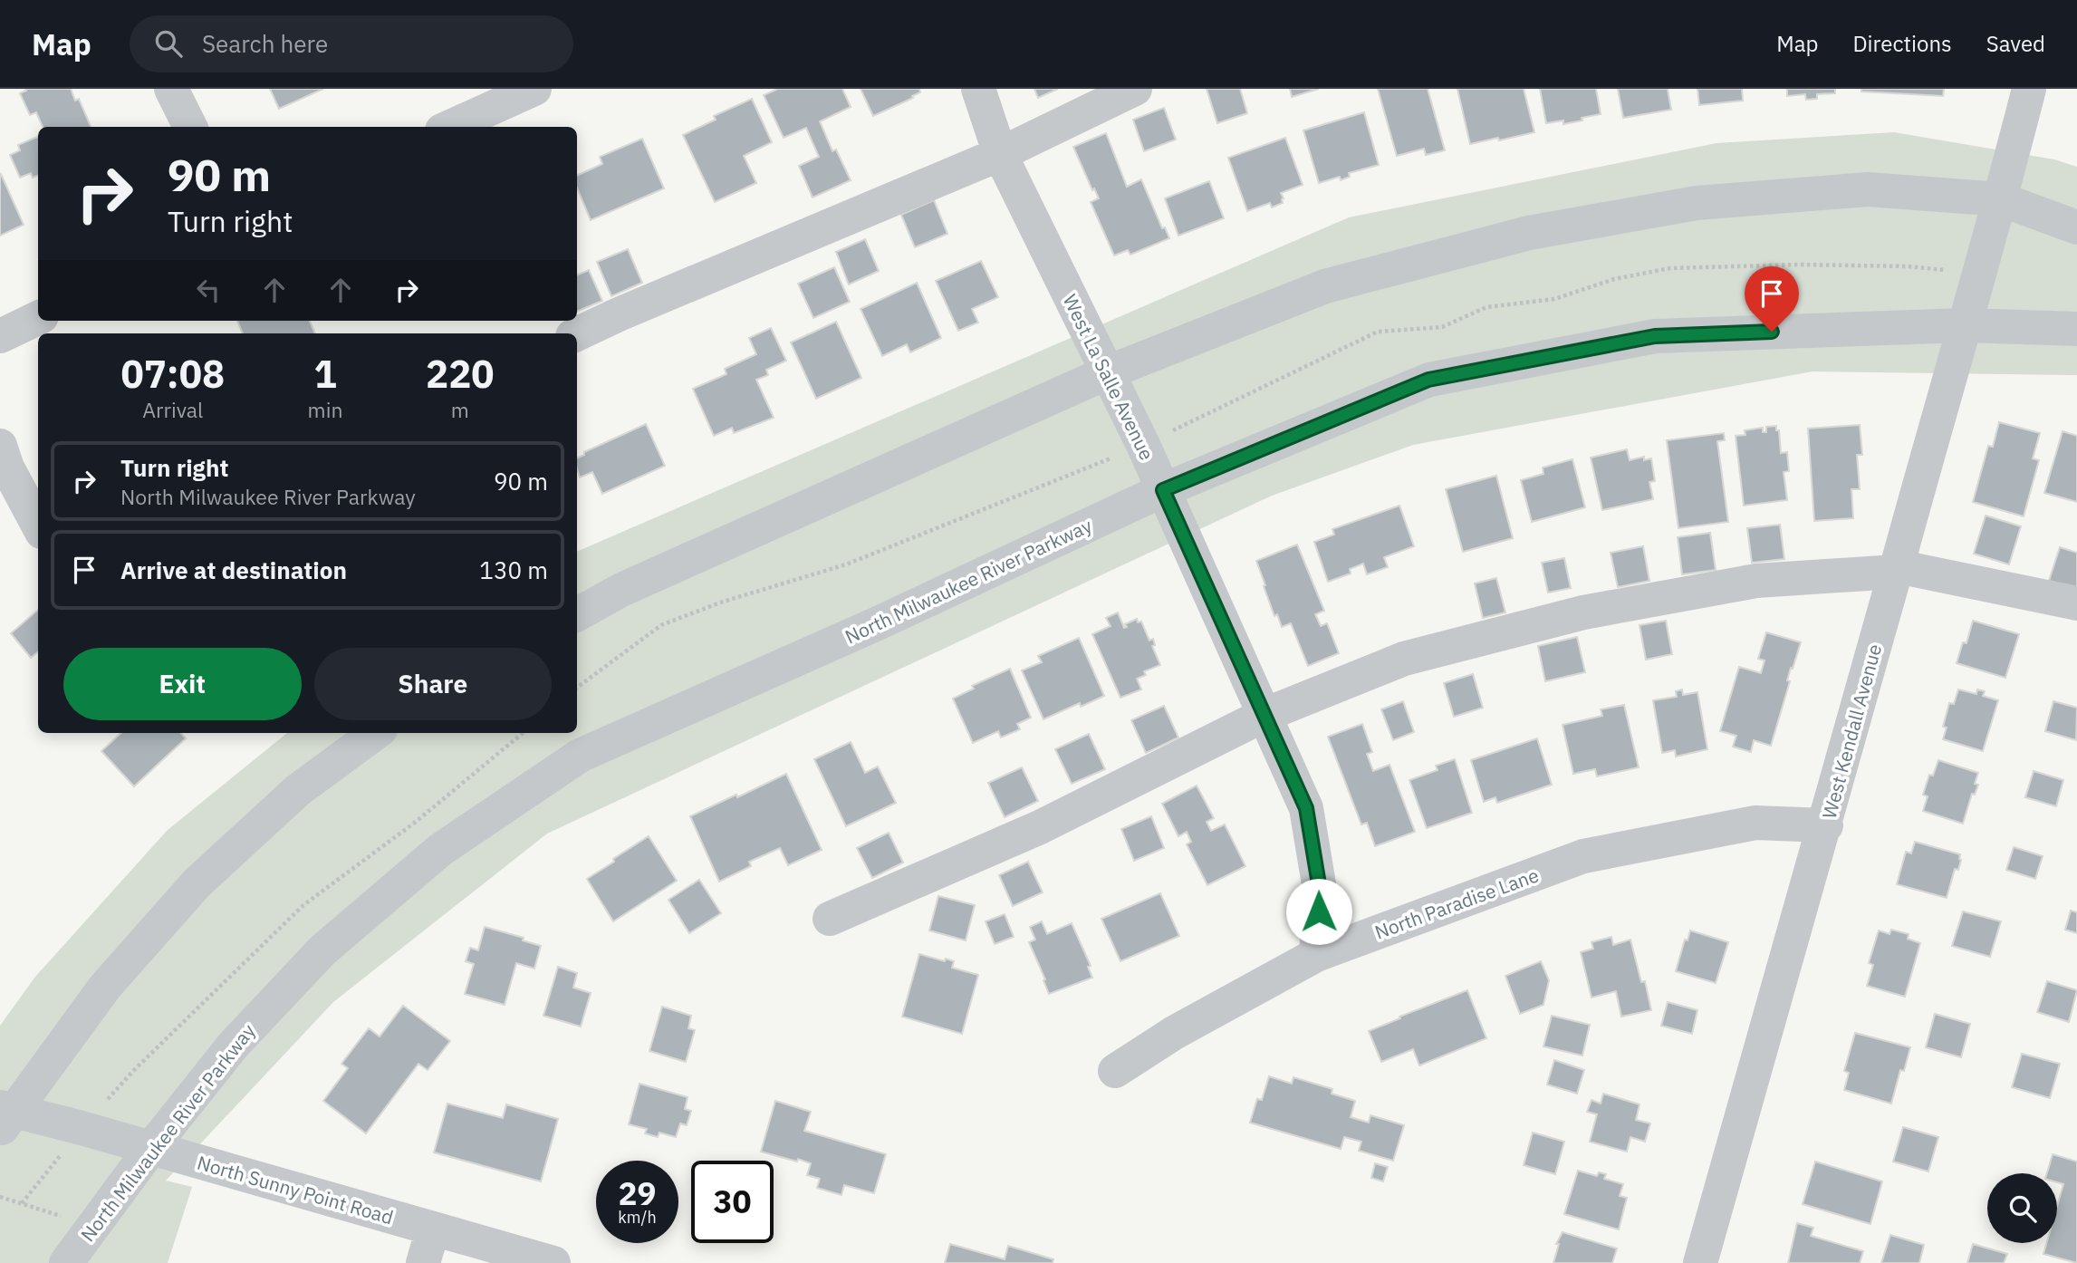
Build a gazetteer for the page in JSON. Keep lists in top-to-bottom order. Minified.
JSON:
{"streets":{"street":["West La Salle Avenue","North Milwaukee River Parkway","West Kendall Avenue","North Paradise Lane","North Sunny Point Road"]},"crossings":[["West La Salle Avenue","North Milwaukee River Parkway"],["West La Salle Avenue","North Paradise Lane"],["North Milwaukee River Parkway","West Kendall Avenue"],["North Milwaukee River Parkway","North Sunny Point Road"],["West Kendall Avenue","North Paradise Lane"]],"page":{"header":"Map","search":"Search here","nav":["Map","Directions","Saved"],"turn":["90 m","Turn right"],"eta":["07:08","Arrival","1","min","220","m"],"list":[{"name":"Turn right","note":"North Milwaukee River Parkway","value":"90 m"},{"name":"Arrive at destination","value":"130 m"}],"buttons":["Exit","Share"],"speed":"29 km/h","limit":"30"}}
